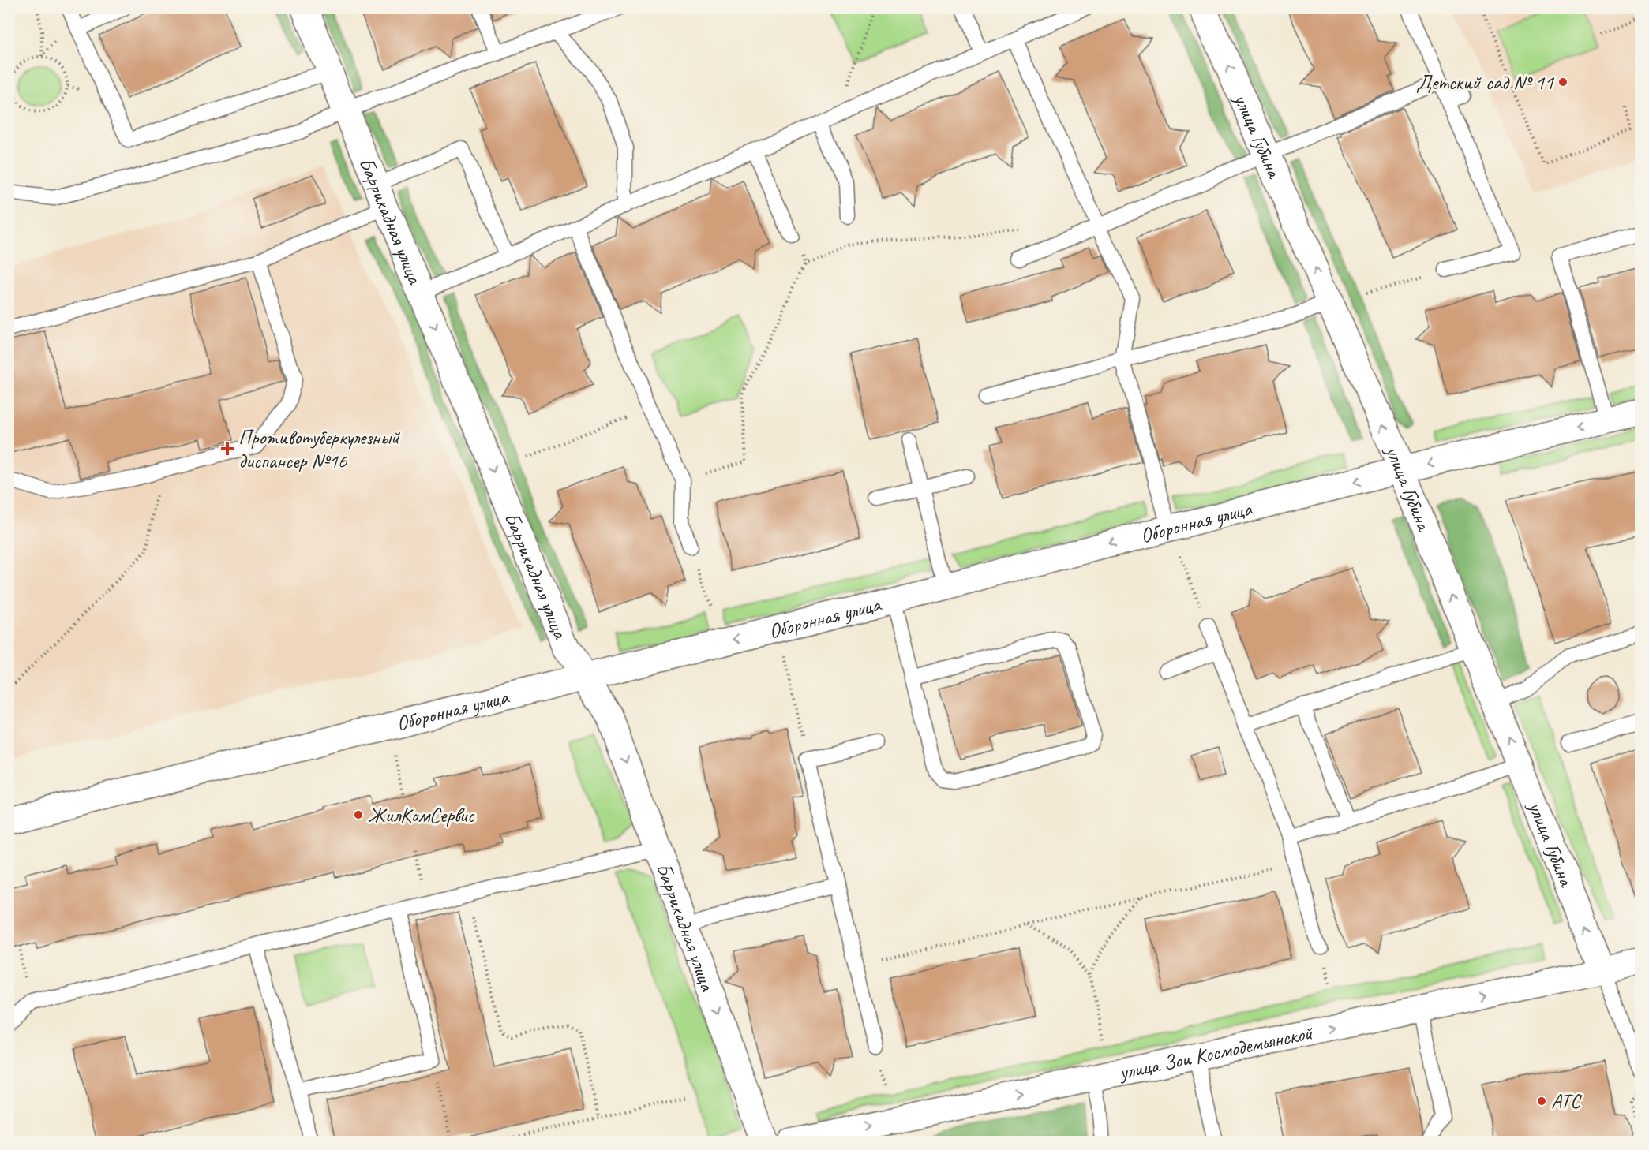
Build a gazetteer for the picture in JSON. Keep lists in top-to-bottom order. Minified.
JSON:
{"streets":{"street":["улица Губина","Баррикадная улица","Оборонная улица","улица Зои Космодемьянской"]},"crossings":[["улица Губина","Оборонная улица"],["улица Губина","улица Зои Космодемьянской"],["Баррикадная улица","Оборонная улица"]],"one_way":["улица Губина","Баррикадная улица","Оборонная улица","улица Зои Космодемьянской"],"places":{"other":["Детский сад № 11","ЖилКомСервис","АТС"],"health":["Противотуберкулезный диспансер №16"]}}
